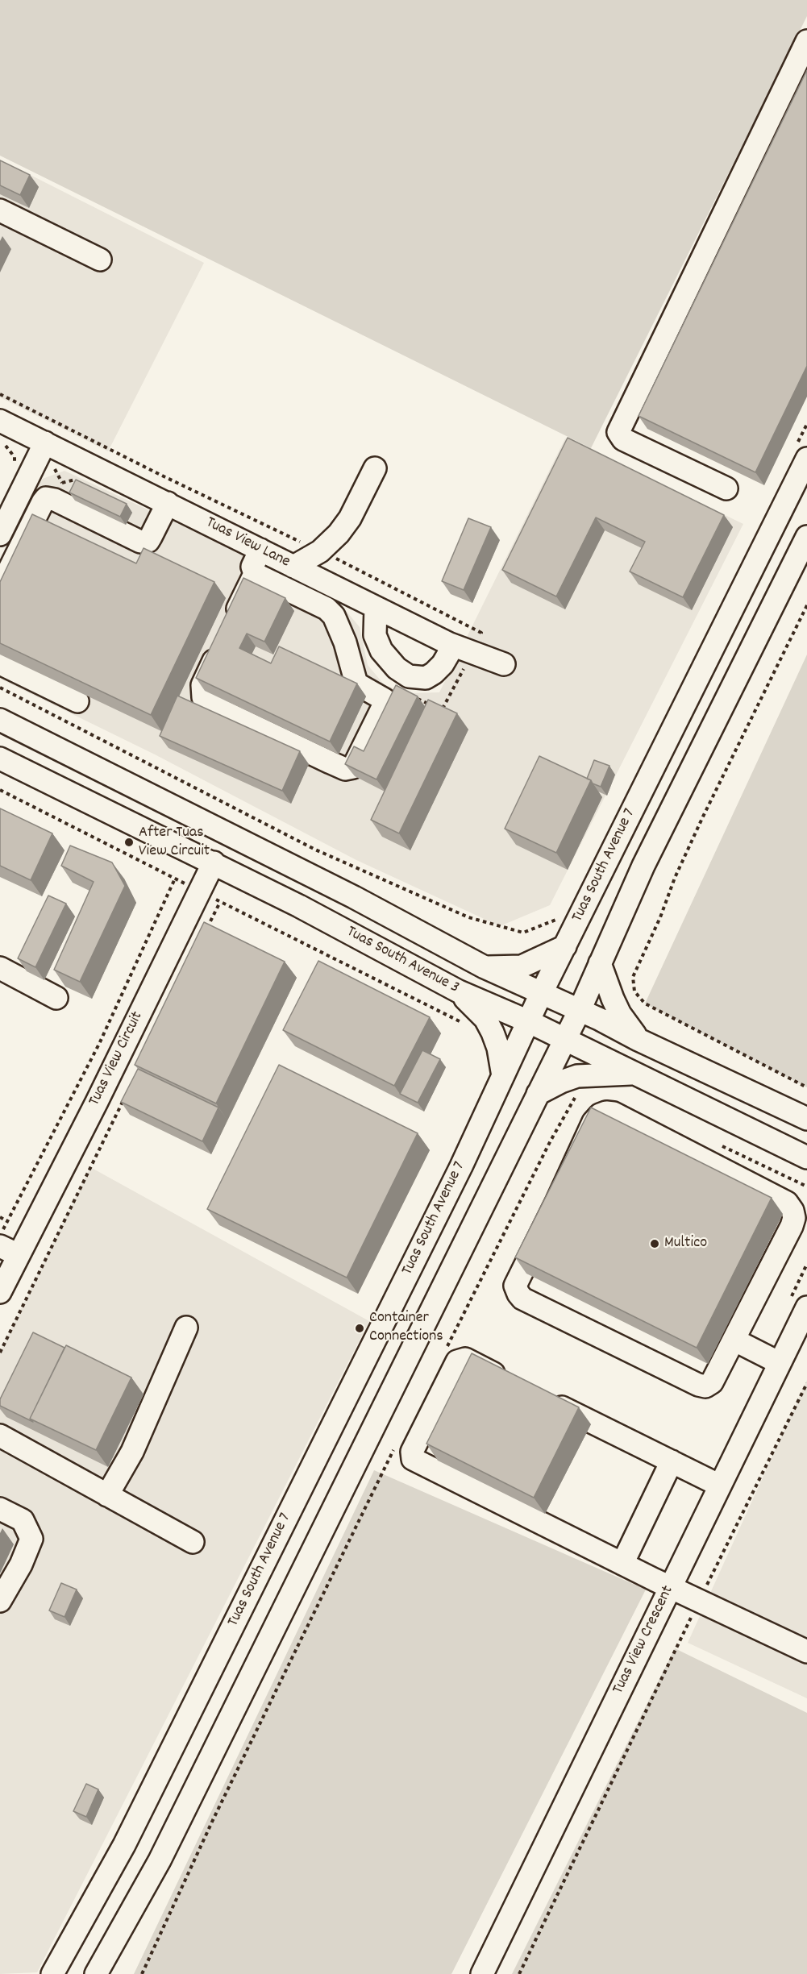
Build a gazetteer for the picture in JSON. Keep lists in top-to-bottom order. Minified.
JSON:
{"streets":{"street":["Tuas View Lane","Tuas South Avenue 7","Tuas South Avenue 3","Tuas View Circuit","Tuas View Crescent"]},"crossings":[["Tuas South Avenue 7","Tuas South Avenue 3"],["Tuas South Avenue 3","Tuas View Circuit"]],"places":["After Tuas View Circuit","Multico","Container Connections"]}
